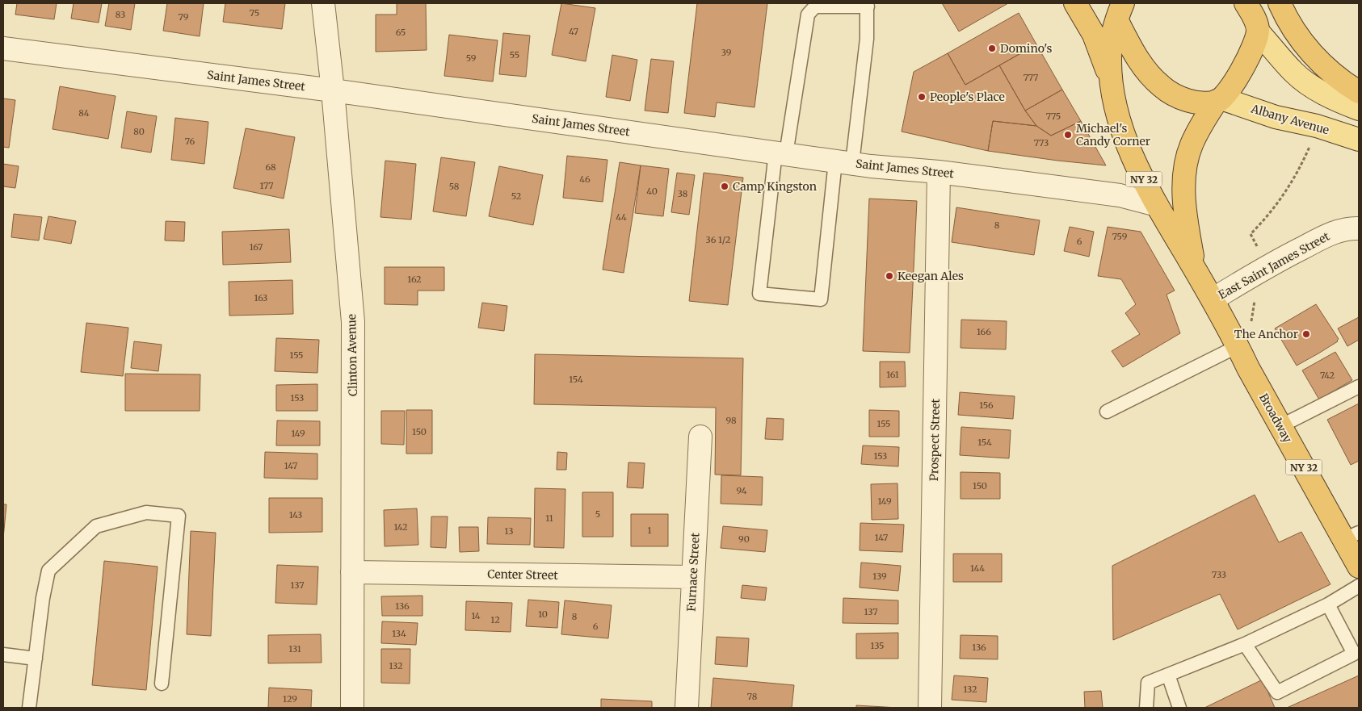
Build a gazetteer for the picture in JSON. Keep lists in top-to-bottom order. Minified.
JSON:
{"streets":{"highway":["NY 32","Broadway"],"main road":["Albany Avenue"],"street":["Saint James Street","East Saint James Street","Clinton Avenue","Prospect Street","Furnace Street","Center Street"]},"crossings":[["Saint James Street","Clinton Avenue"],["Saint James Street","Broadway"],["Saint James Street","Prospect Street"],["Albany Avenue","Broadway"],["East Saint James Street","Broadway"],["Clinton Avenue","Center Street"],["Furnace Street","Center Street"]],"places":["Domino's","People's Place","Michael's Candy Corner","Camp Kingston","Keegan Ales","The Anchor"],"house_numbers":["75","83","79","47","65","39","55","59","777","84","775","80","76","773","68","46","177","58","40","38","52","44","8","759","36 1/2","6","167","162","163","166","155","161","742","154","153","156","98","155","150","149","154","153","147","150","94","149","5","143","11","142","1","13","147","90","144","733","139","137","136","137","10","14","8","12","6","134","135","136","131","132","132","78","129"]}
